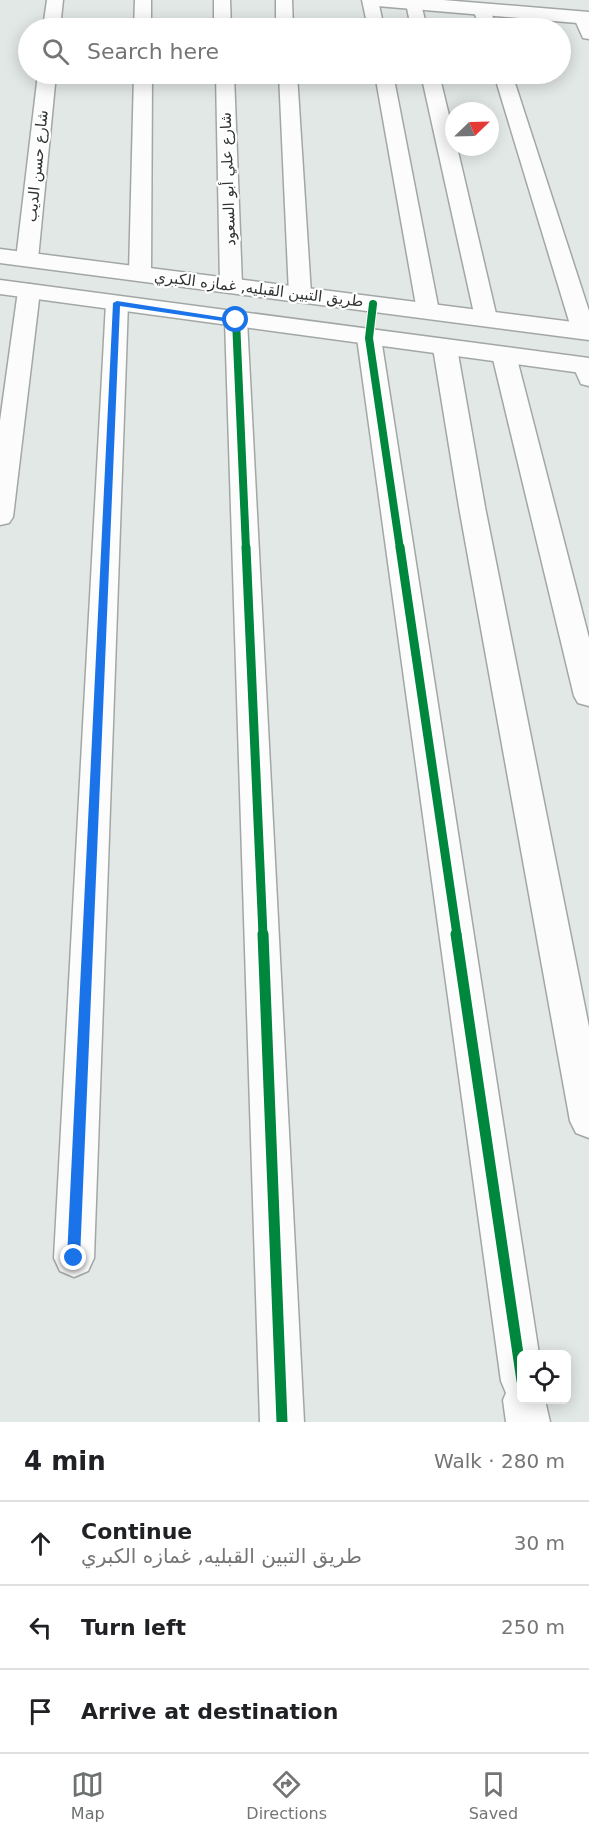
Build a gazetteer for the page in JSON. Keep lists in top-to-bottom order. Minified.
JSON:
{"streets":{"street":["شارع حسن الديب","شارع علي أبو السعود","طريق التبين القبليه, غمازه الكبري"]},"crossings":[["شارع حسن الديب","طريق التبين القبليه, غمازه الكبري"],["شارع علي أبو السعود","طريق التبين القبليه, غمازه الكبري"]],"north":"top right","page":{"search":"Search here","heading":["4 min","Walk · 280 m"],"list":[["Continue","طريق التبين القبليه, غمازه الكبري","30 m"],["Turn left","250 m"],"Arrive at destination"],"nav":["Map","Directions","Saved"]}}
